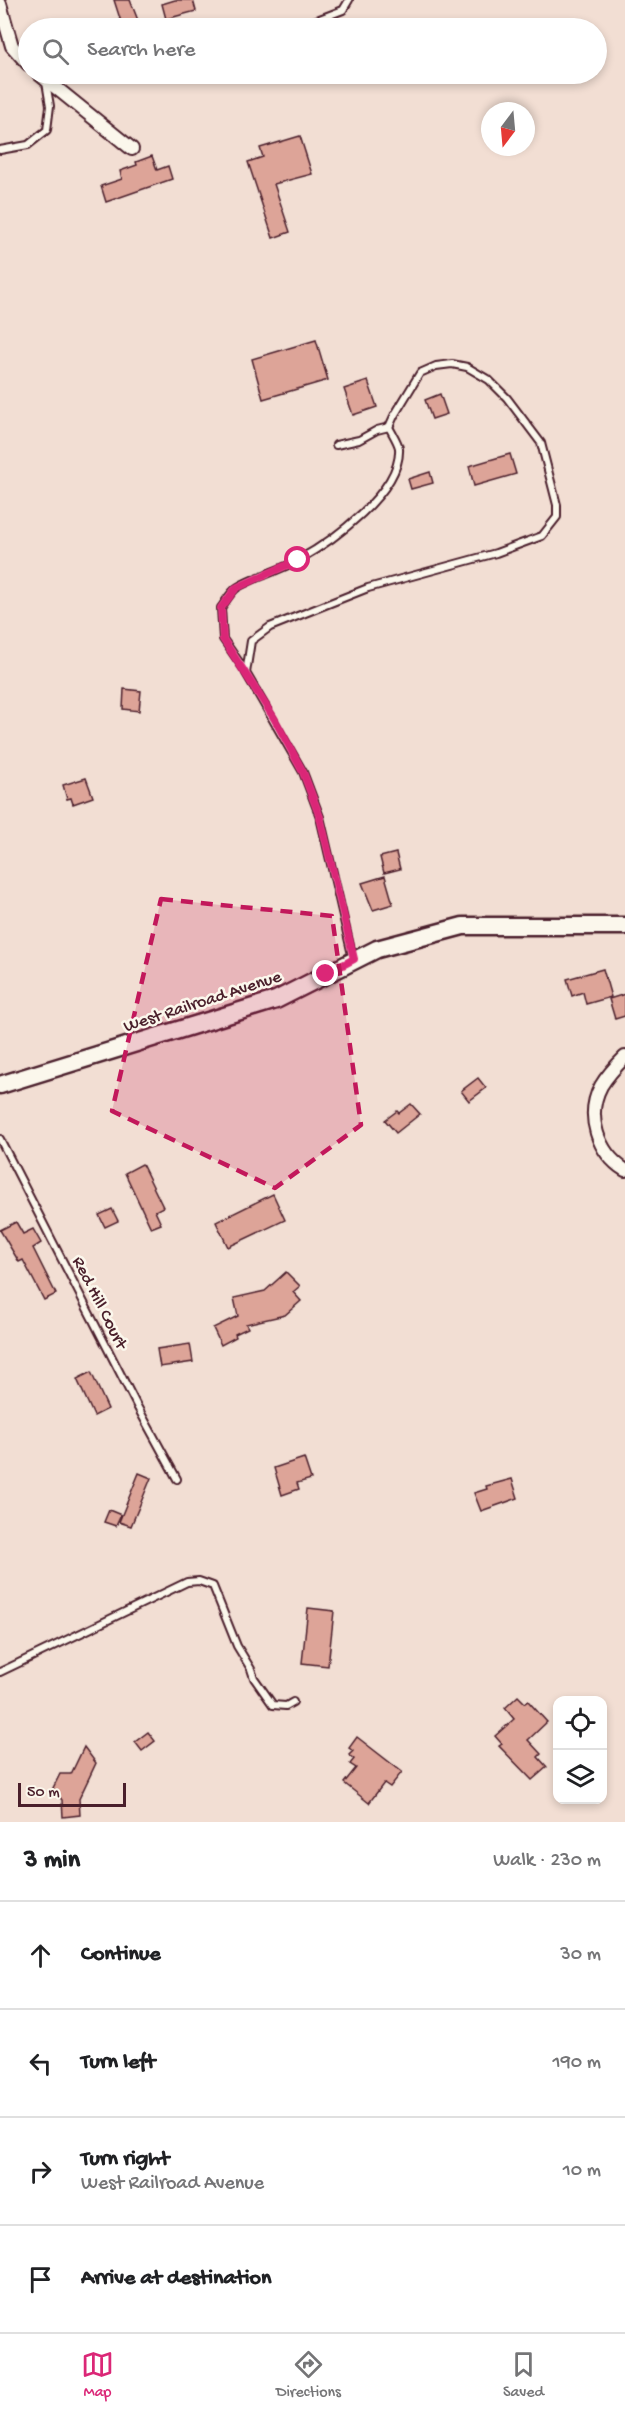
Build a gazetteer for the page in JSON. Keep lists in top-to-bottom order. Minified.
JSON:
{"streets":{"main road":["West Railroad Avenue"],"lane":["Red Hill Court"]},"scale_bar":"50 m","north":"bottom","page":{"search":"Search here","scale":"50 m","heading":["3 min","Walk · 230 m"],"list":[["Continue","30 m"],["Turn left","190 m"],["Turn right","West Railroad Avenue","10 m"],"Arrive at destination"],"nav":["Map","Directions","Saved"]}}
